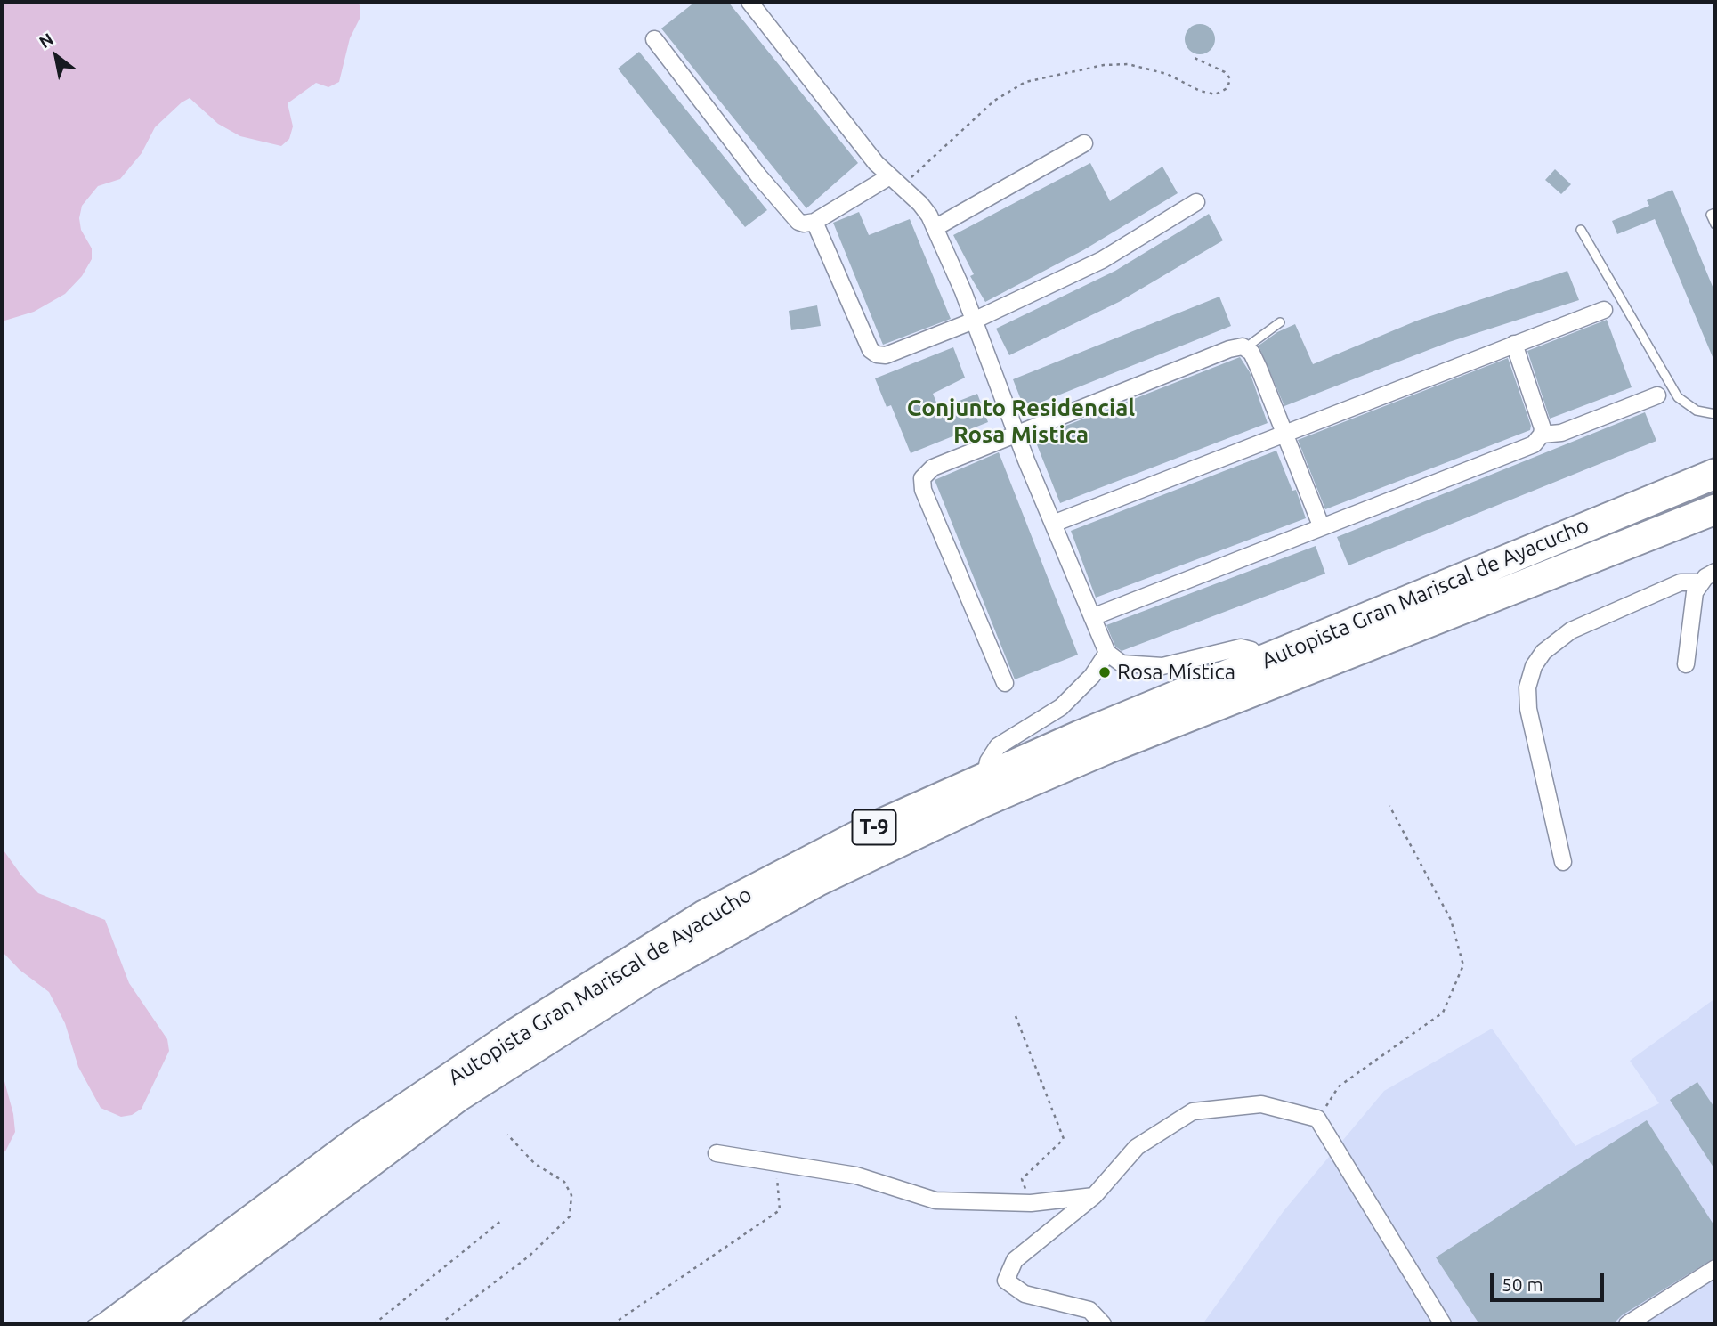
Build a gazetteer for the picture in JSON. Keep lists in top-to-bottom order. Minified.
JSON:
{"streets":{"highway":["Autopista Gran Mariscal de Ayacucho","T-9"]},"districts":["Conjunto Residencial Rosa Mistica"],"places":["Rosa Mística"],"scale_bar":"50 m","north":"top left"}
